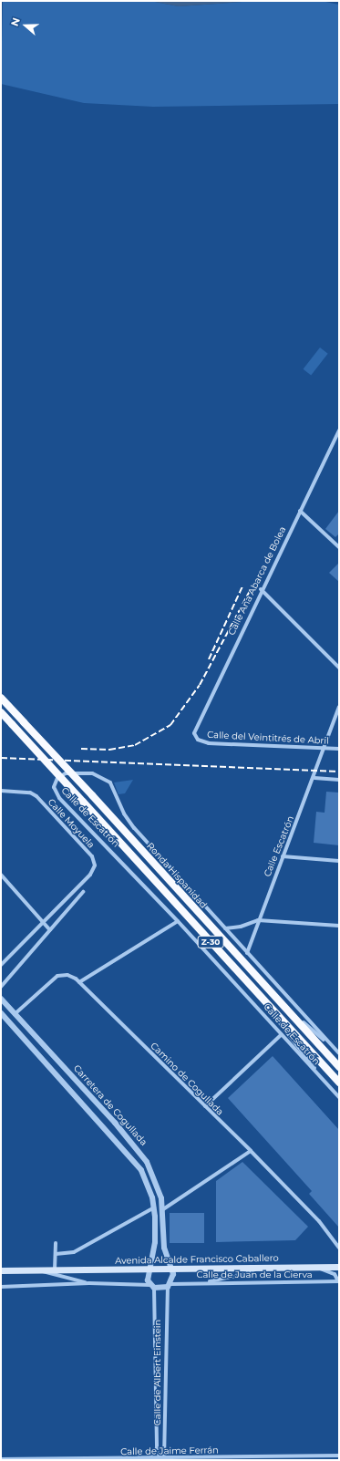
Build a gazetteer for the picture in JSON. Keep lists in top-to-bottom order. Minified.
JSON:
{"streets":{"highway":["Ronda Hispanidad","Z-30"],"main road":["Avenida Alcalde Francisco Caballero"],"street":["Calle Ana Abarca de Bolea","Calle del Veintitrés de Abril","Calle de Escatrón","Calle Moyuela","Calle Escatrón","Camino de Cogullada","Carretera de Cogullada","Calle de Juan de la Cierva","Calle de Albert Einstein","Calle de Jaime Ferrán"]},"crossings":[["Calle Ana Abarca de Bolea","Calle del Veintitrés de Abril"],["Calle del Veintitrés de Abril","Calle Escatrón"],["Calle de Escatrón","Calle Escatrón"],["Calle de Escatrón","Ronda Hispanidad"],["Camino de Cogullada","Carretera de Cogullada"],["Carretera de Cogullada","Avenida Alcalde Francisco Caballero"],["Carretera de Cogullada","Calle de Juan de la Cierva"],["Carretera de Cogullada","Calle de Albert Einstein"],["Calle de Juan de la Cierva","Calle de Albert Einstein"],["Calle de Albert Einstein","Calle de Jaime Ferrán"]],"north":"left"}
